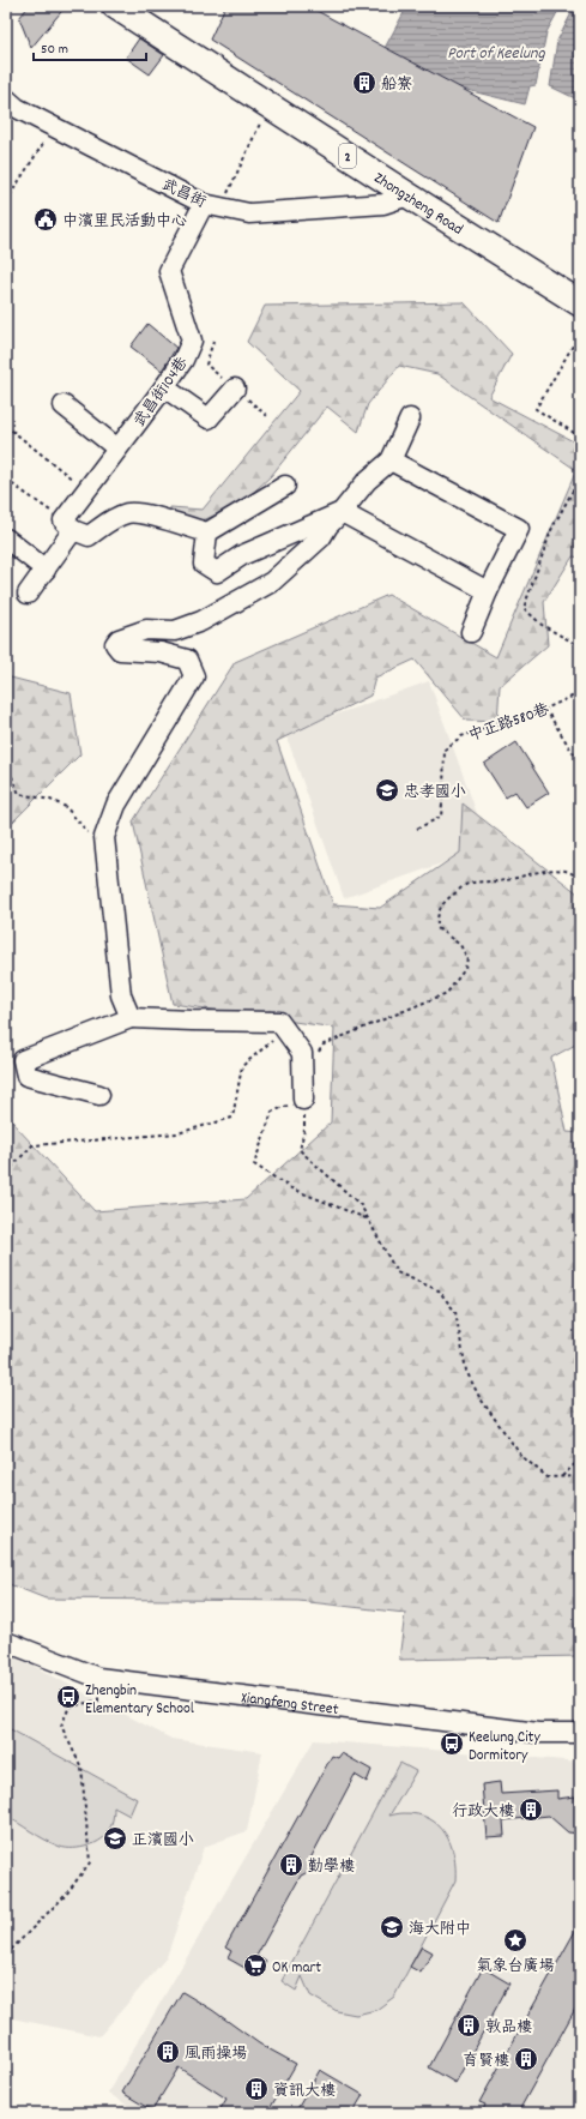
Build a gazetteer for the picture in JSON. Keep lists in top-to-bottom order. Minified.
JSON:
{"streets":{"main road":["2","Zhongzheng Road"],"street":["武昌街","武昌街104巷","Xiangfeng Street"],"path":["中正路580巷"]},"crossings":[["武昌街","Zhongzheng Road"],["武昌街","武昌街104巷"]],"water":["Port of Keelung"],"places":{"building":["船寮","行政大樓","勤學樓","敦品樓","風雨操場","育賢樓","資訊大樓"],"public building":["中濱里民活動中心"],"school or university":["忠孝國小","正濱國小","海大附中"],"bus stop":["Zhengbin Elementary School","Keelung City Dormitory"],"place":["氣象台廣場"],"supermarket":["OK mart"]},"scale_bar":"50 m"}
